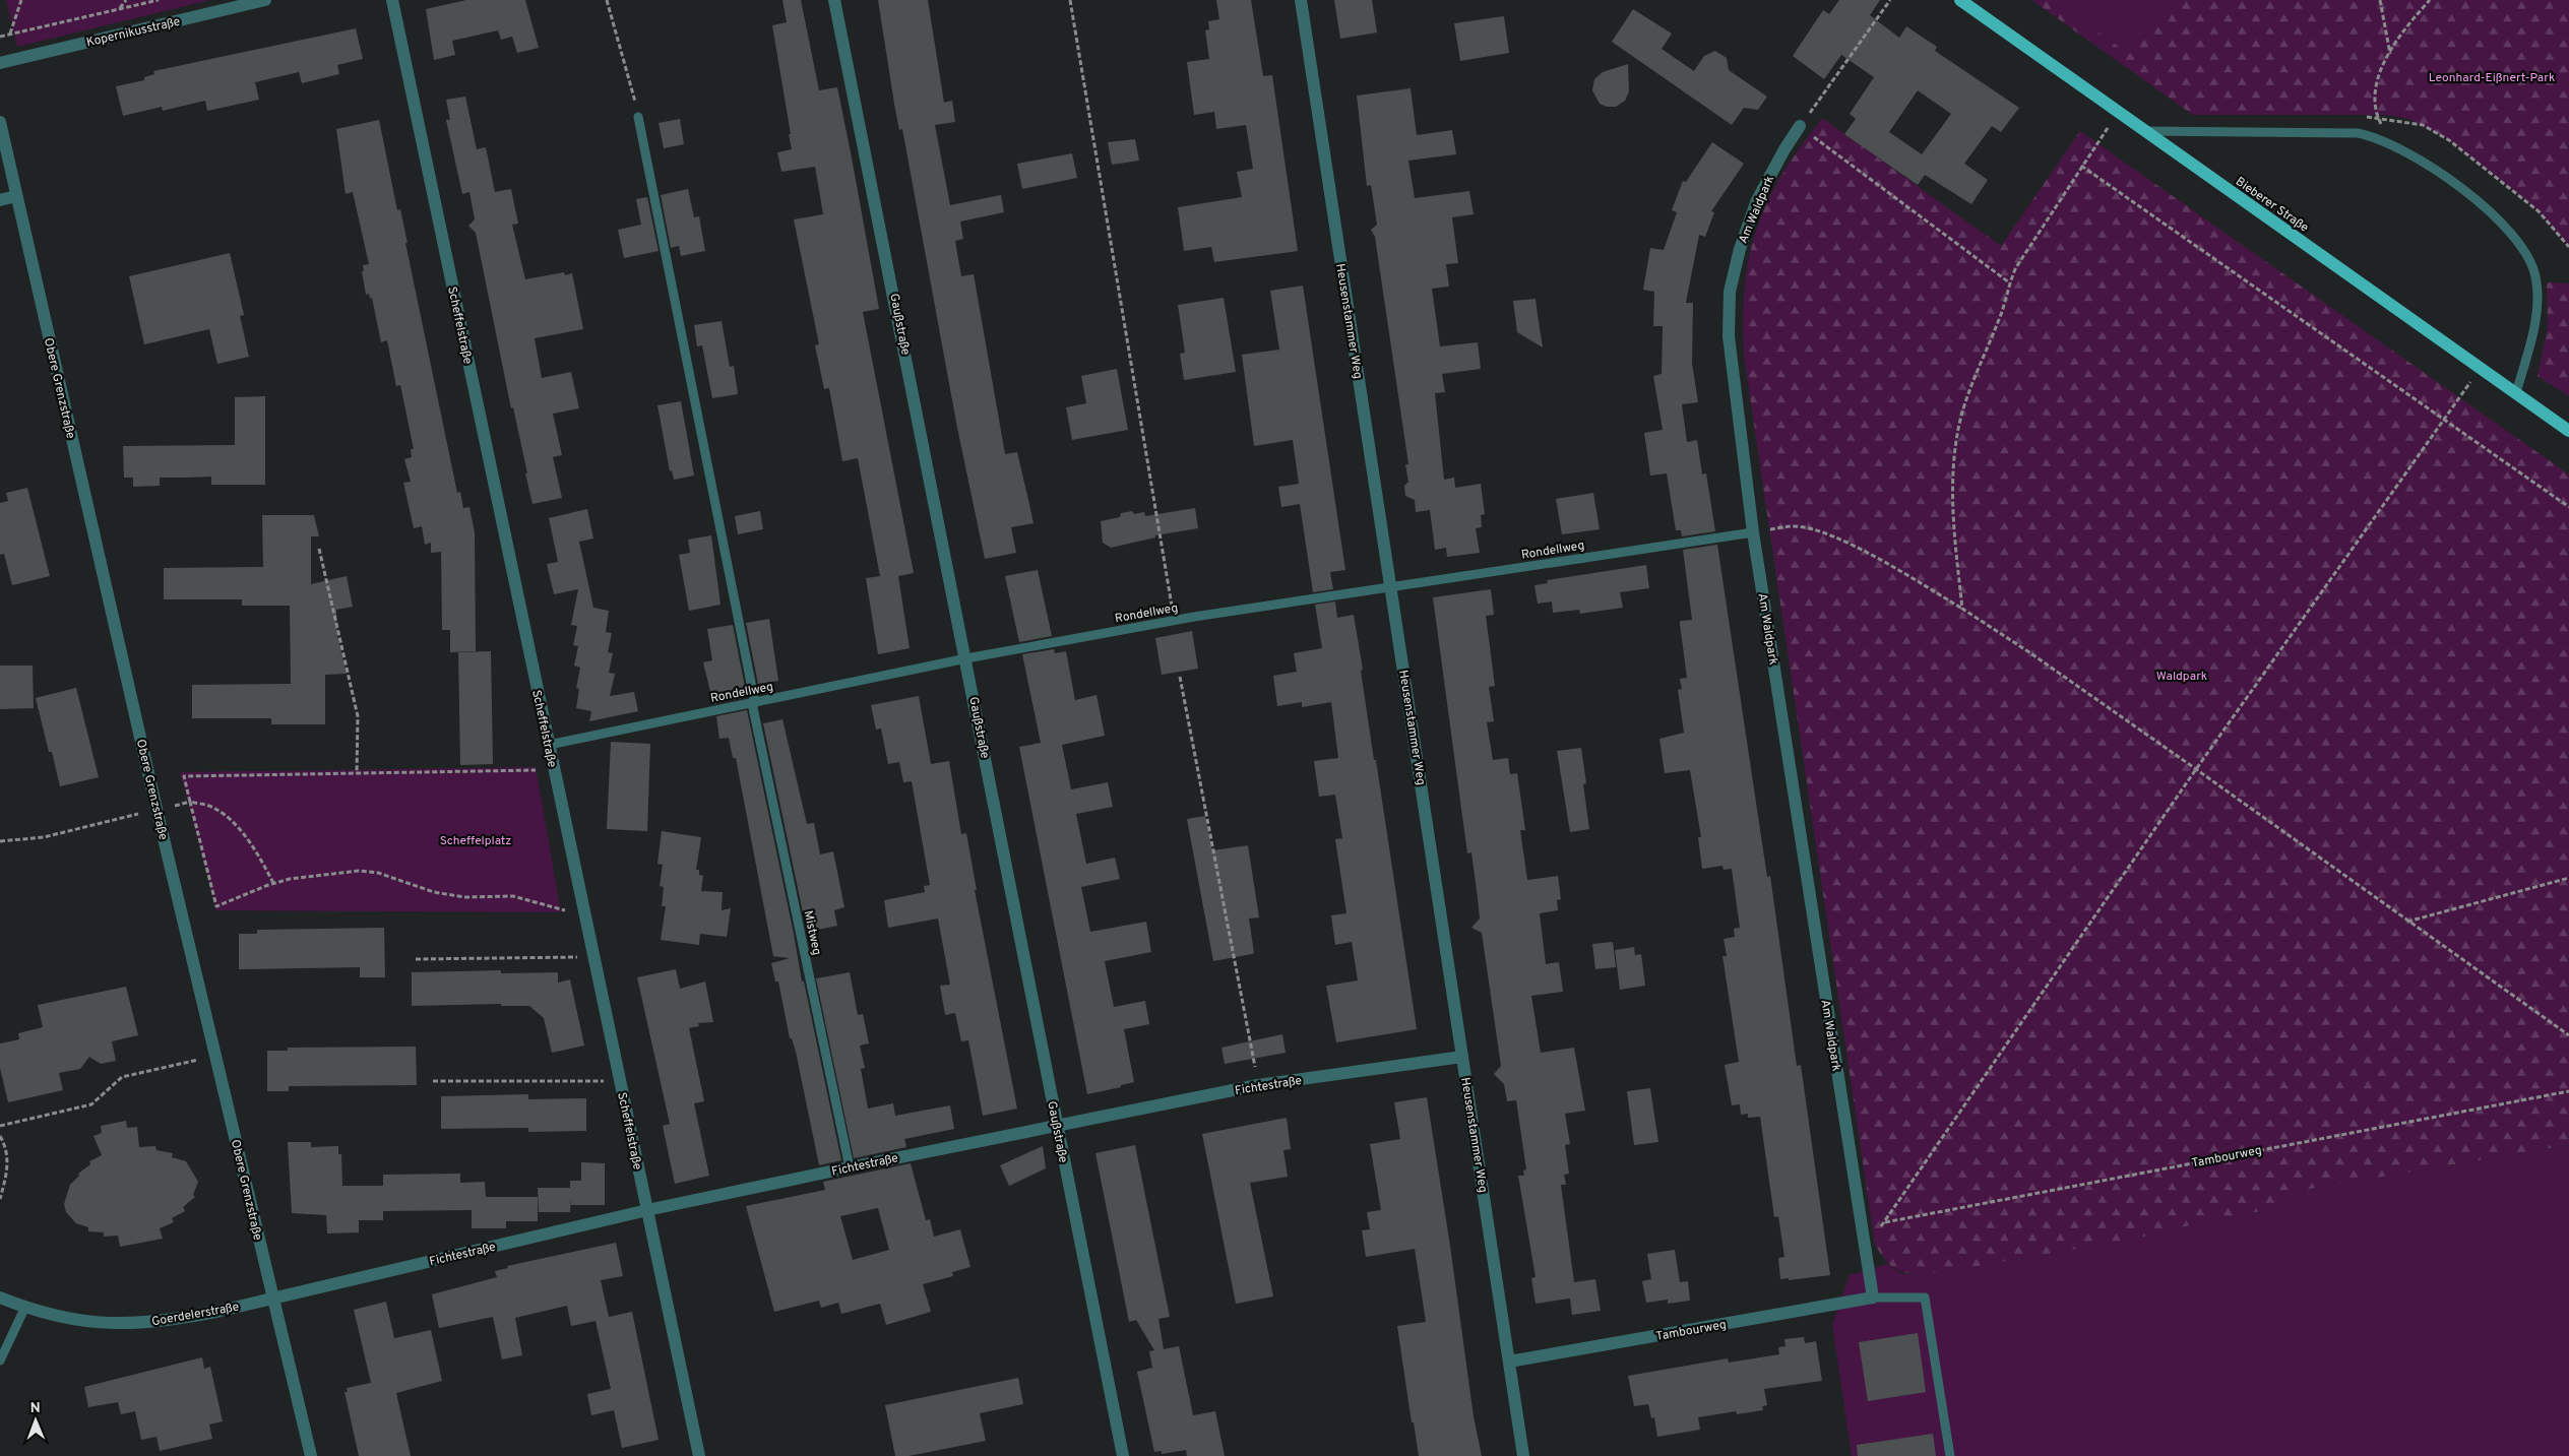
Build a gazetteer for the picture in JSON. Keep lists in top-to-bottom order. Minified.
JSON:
{"streets":{"main road":["Bieberer Straße"],"street":["Kopernikusstraße","Am Waldpark","Heusenstammer Weg","Gaußstraße","Scheffelstraße","Obere Grenzstraße","Fichtestraße","Tambourweg","Goerdelerstraße"],"lane":["Rondellweg","Mistweg"]},"crossings":[["Am Waldpark","Rondellweg"],["Am Waldpark","Tambourweg"],["Heusenstammer Weg","Rondellweg"],["Heusenstammer Weg","Fichtestraße"],["Heusenstammer Weg","Tambourweg"],["Gaußstraße","Rondellweg"],["Gaußstraße","Fichtestraße"],["Scheffelstraße","Rondellweg"],["Scheffelstraße","Fichtestraße"],["Obere Grenzstraße","Fichtestraße"],["Obere Grenzstraße","Goerdelerstraße"],["Rondellweg","Mistweg"],["Mistweg","Fichtestraße"],["Fichtestraße","Goerdelerstraße"]],"parks":["Leonhard-Eißnert-Park","Waldpark","Scheffelplatz"],"north":"top"}
